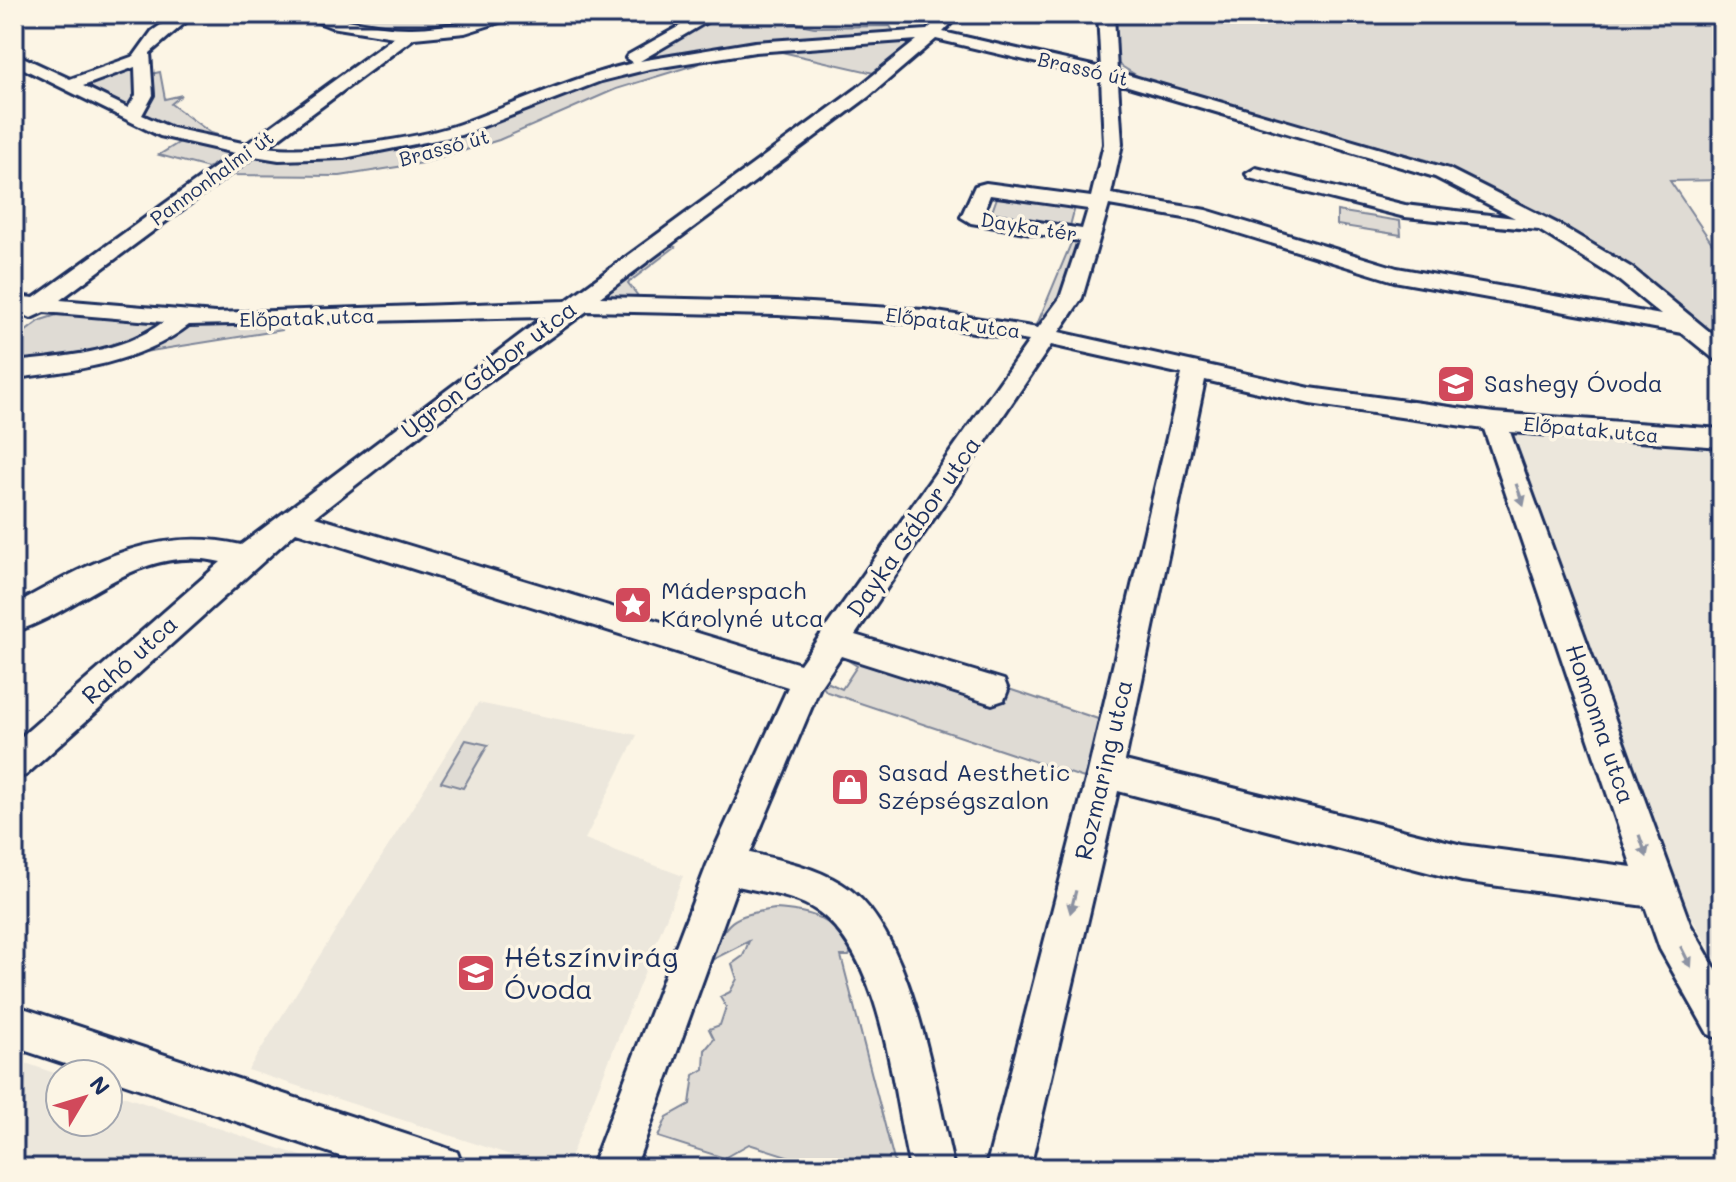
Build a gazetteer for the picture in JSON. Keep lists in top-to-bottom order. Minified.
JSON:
{"streets":{"street":["Brassó út","Pannonhalmi út","Dayka tér","Előpatak utca","Ugron Gábor utca","Dayka Gábor utca","Rahó utca","Homonna utca","Rozmaring utca"]},"crossings":[["Brassó út","Pannonhalmi út"],["Brassó út","Ugron Gábor utca"],["Brassó út","Dayka Gábor utca"],["Pannonhalmi út","Előpatak utca"],["Dayka tér","Dayka Gábor utca"],["Előpatak utca","Ugron Gábor utca"],["Előpatak utca","Dayka Gábor utca"],["Előpatak utca","Homonna utca"],["Előpatak utca","Rozmaring utca"],["Ugron Gábor utca","Rahó utca"]],"one_way":["Homonna utca","Rozmaring utca"],"places":{"school or university":["Sashegy Óvoda","Hétszínvirág Óvoda"],"place":["Máderspach Károlyné utca"],"shop":["Sasad Aesthetic Szépségszalon"]},"north":"top right"}
